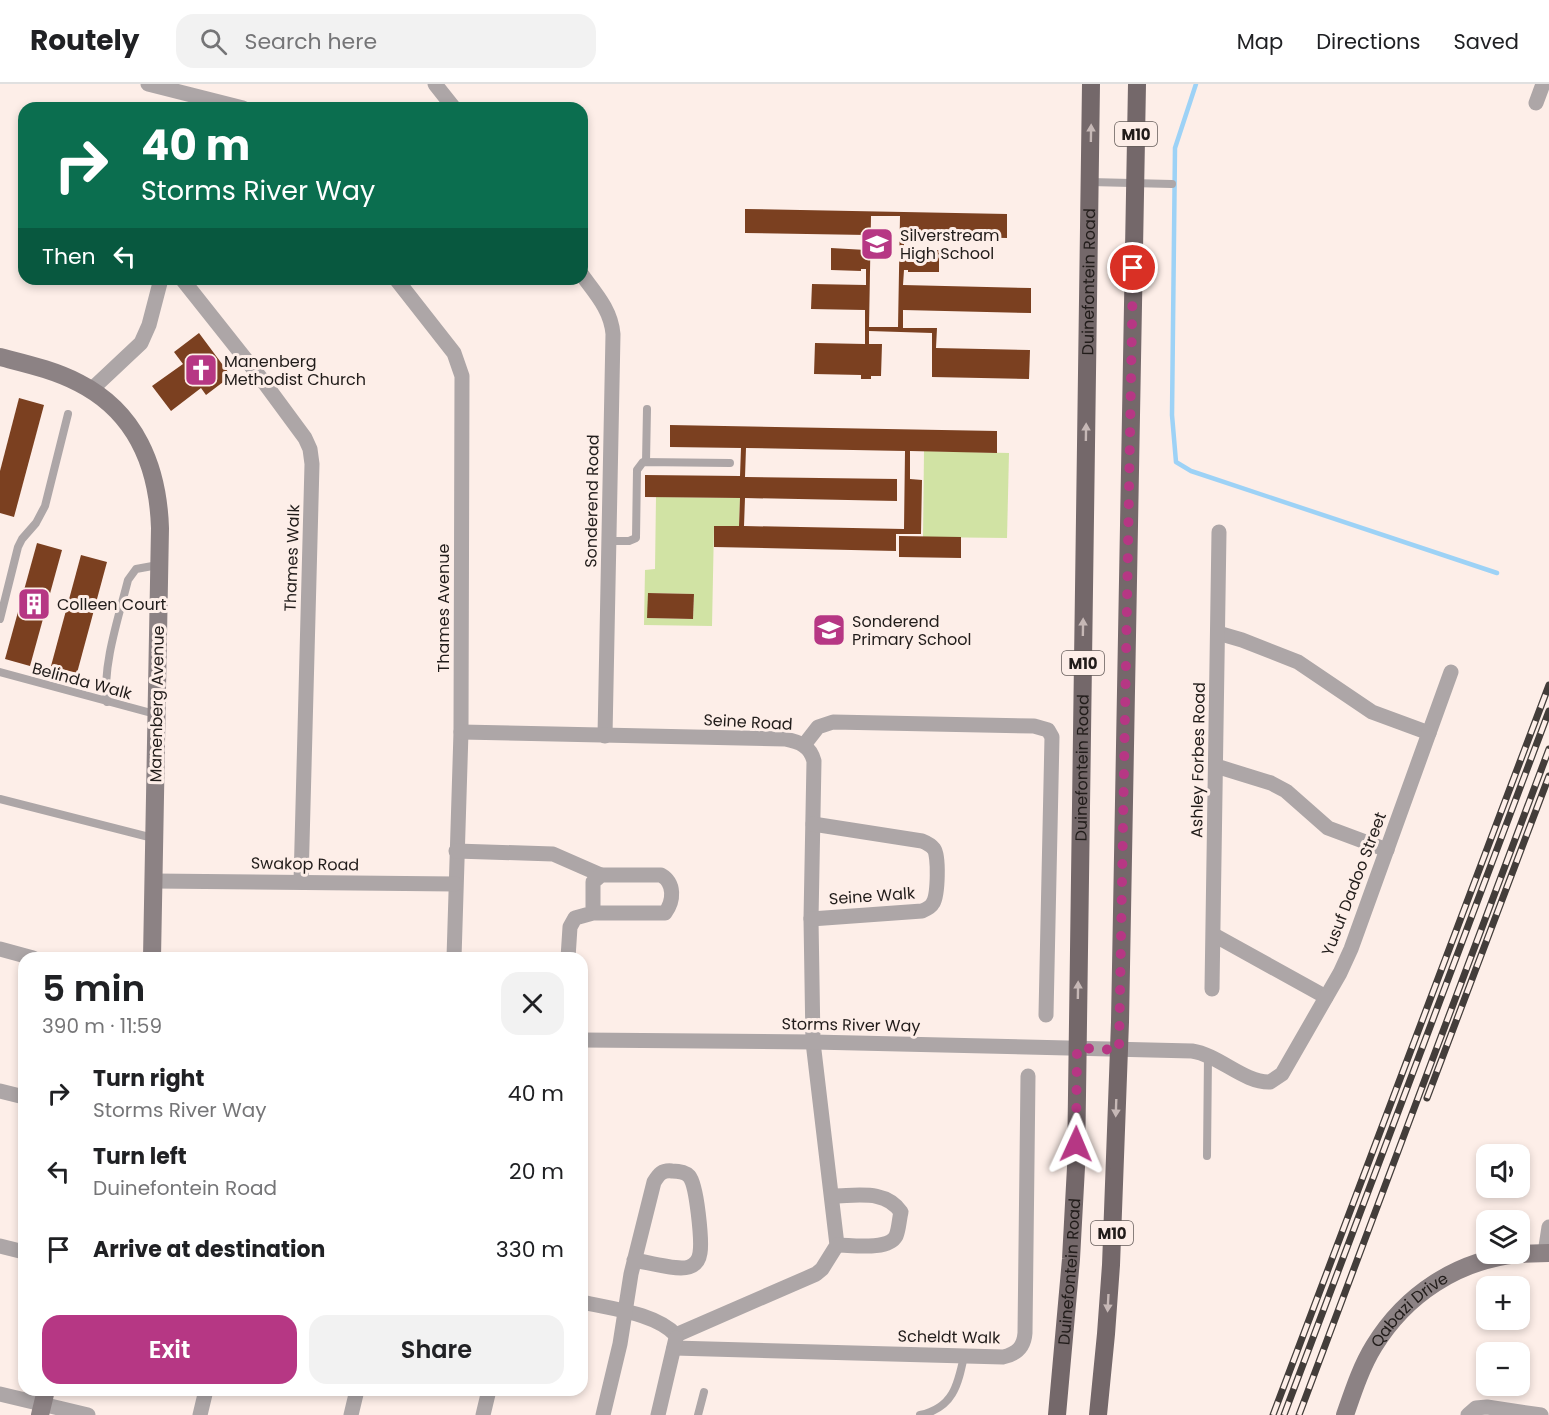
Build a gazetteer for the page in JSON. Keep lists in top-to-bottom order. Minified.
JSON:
{"streets":{"main road":["M10","Duinefontein Road"],"street":["Sonderend Road","Thames Walk","Thames Avenue","Manenberg Avenue","Seine Road","Ashley Forbes Road","Swakop Road","Yusuf Dadoo Street","Seine Walk","Storms River Way","Qabazi Drive","Scheldt Walk"],"lane":["Belinda Walk"]},"crossings":[["M10","Yusuf Dadoo Street"],["M10","Storms River Way"],["Duinefontein Road","Storms River Way"],["Sonderend Road","Seine Road"],["Thames Walk","Swakop Road"],["Thames Avenue","Seine Road"],["Thames Avenue","Swakop Road"],["Belinda Walk","Manenberg Avenue"],["Manenberg Avenue","Swakop Road"],["Seine Road","Seine Walk"],["Seine Road","Storms River Way"],["Yusuf Dadoo Street","Storms River Way"]],"places":{"school or university":["Silverstream High School","Sonderend Primary School"],"church":["Manenberg Methodist Church"],"building":["Colleen Court"]},"page":{"header":"Routely","search":"Search here","nav":["Map","Directions","Saved"],"turn":["40 m","Storms River Way"],"then":"Then","heading":["5 min","390 m · 11:59"],"list":[{"name":"Turn right","note":"Storms River Way","value":"40 m"},{"name":"Turn left","note":"Duinefontein Road","value":"20 m"},{"name":"Arrive at destination","value":"330 m"}],"map_buttons":["+","−"],"buttons":["Exit","Share"]}}
